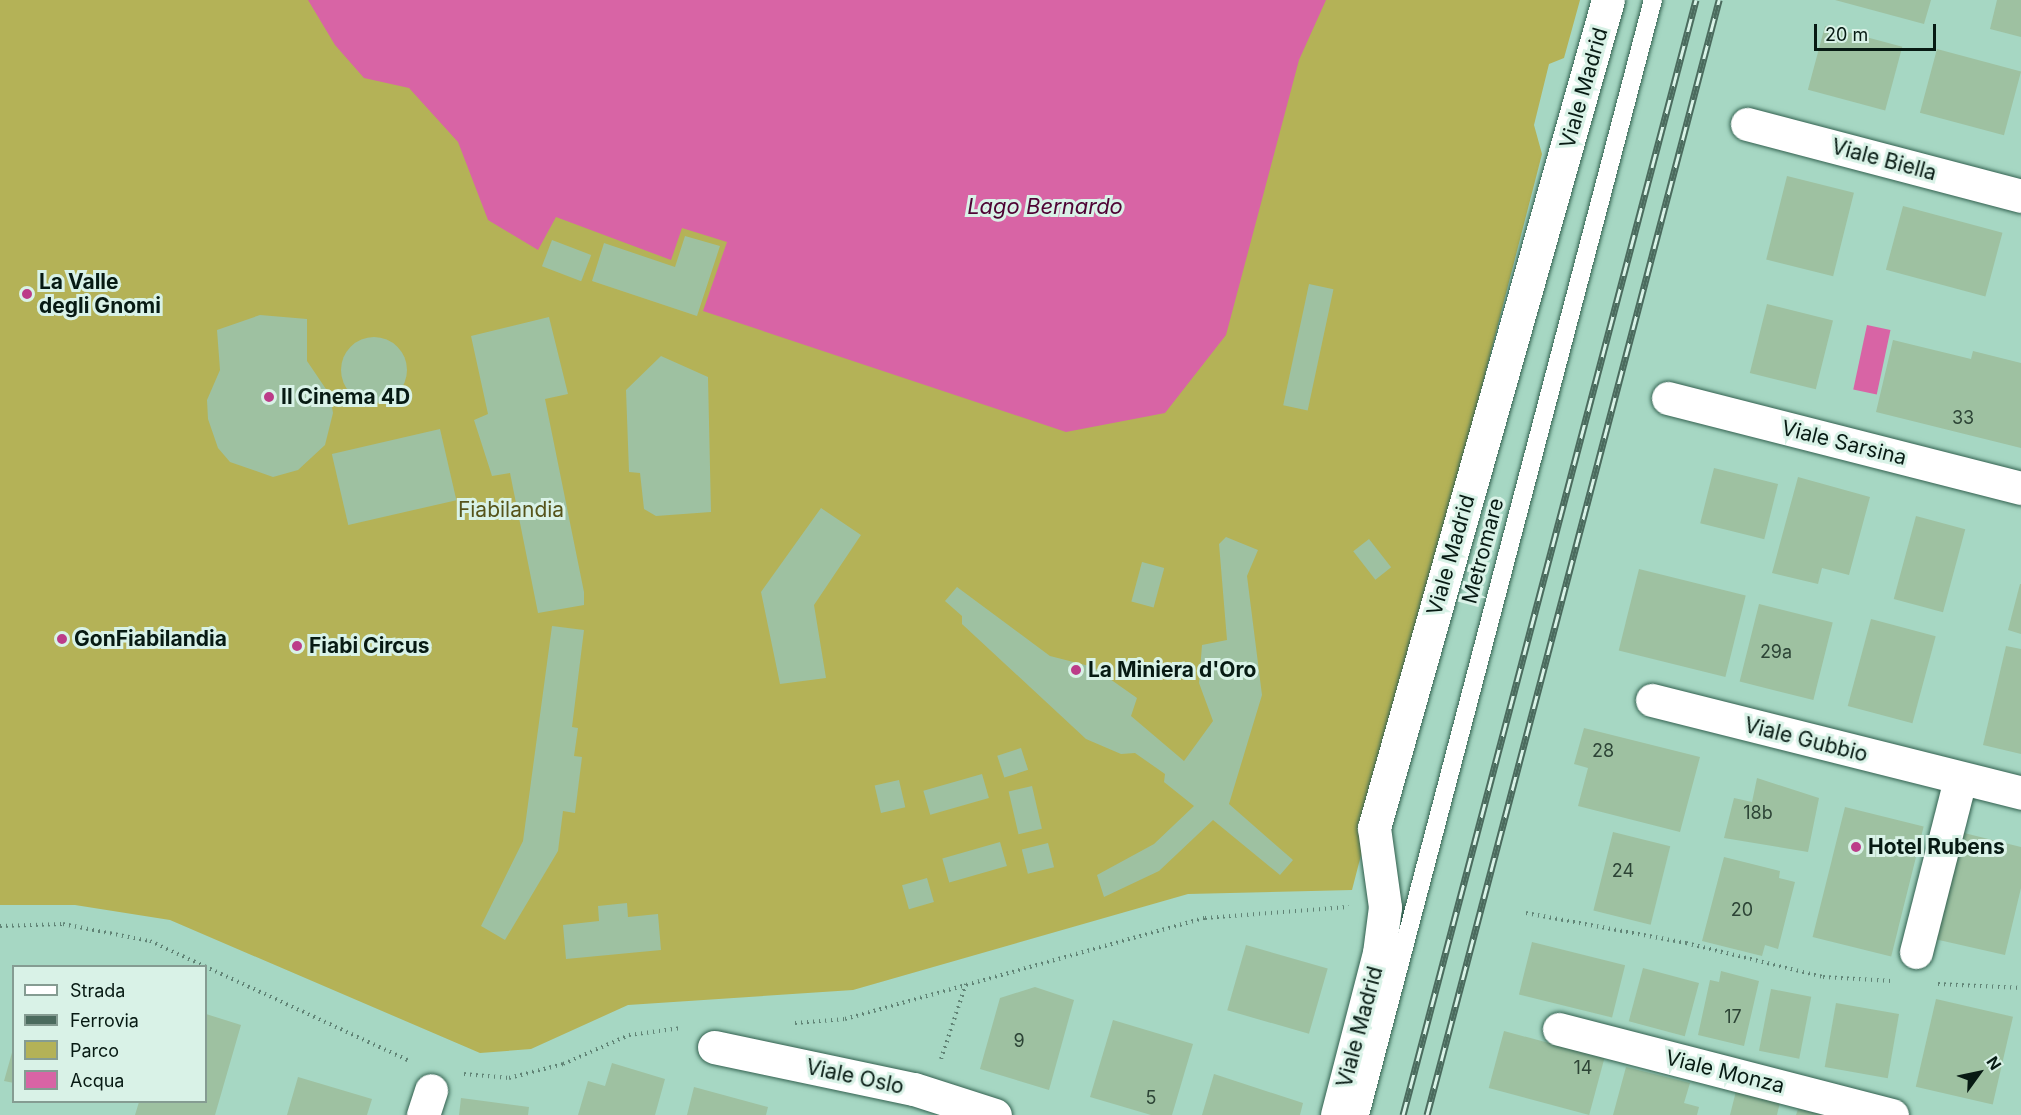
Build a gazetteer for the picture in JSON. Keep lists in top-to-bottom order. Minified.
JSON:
{"streets":{"street":["Viale Madrid","Viale Biella","Viale Sarsina","Viale Gubbio","Viale Monza","Viale Oslo"],"lane":["Metromare"]},"water":["Lago Bernardo"],"parks":["Fiabilandia"],"places":["La Valle degli Gnomi","Il Cinema 4D","GonFiabilandia","Fiabi Circus","La Miniera d'Oro","Hotel Rubens"],"house_numbers":["33","29a","28","18b","24","20","17","9","14","5"],"legend":["Strada","Ferrovia","Parco","Acqua"],"scale_bar":"20 m","north":"top right"}
